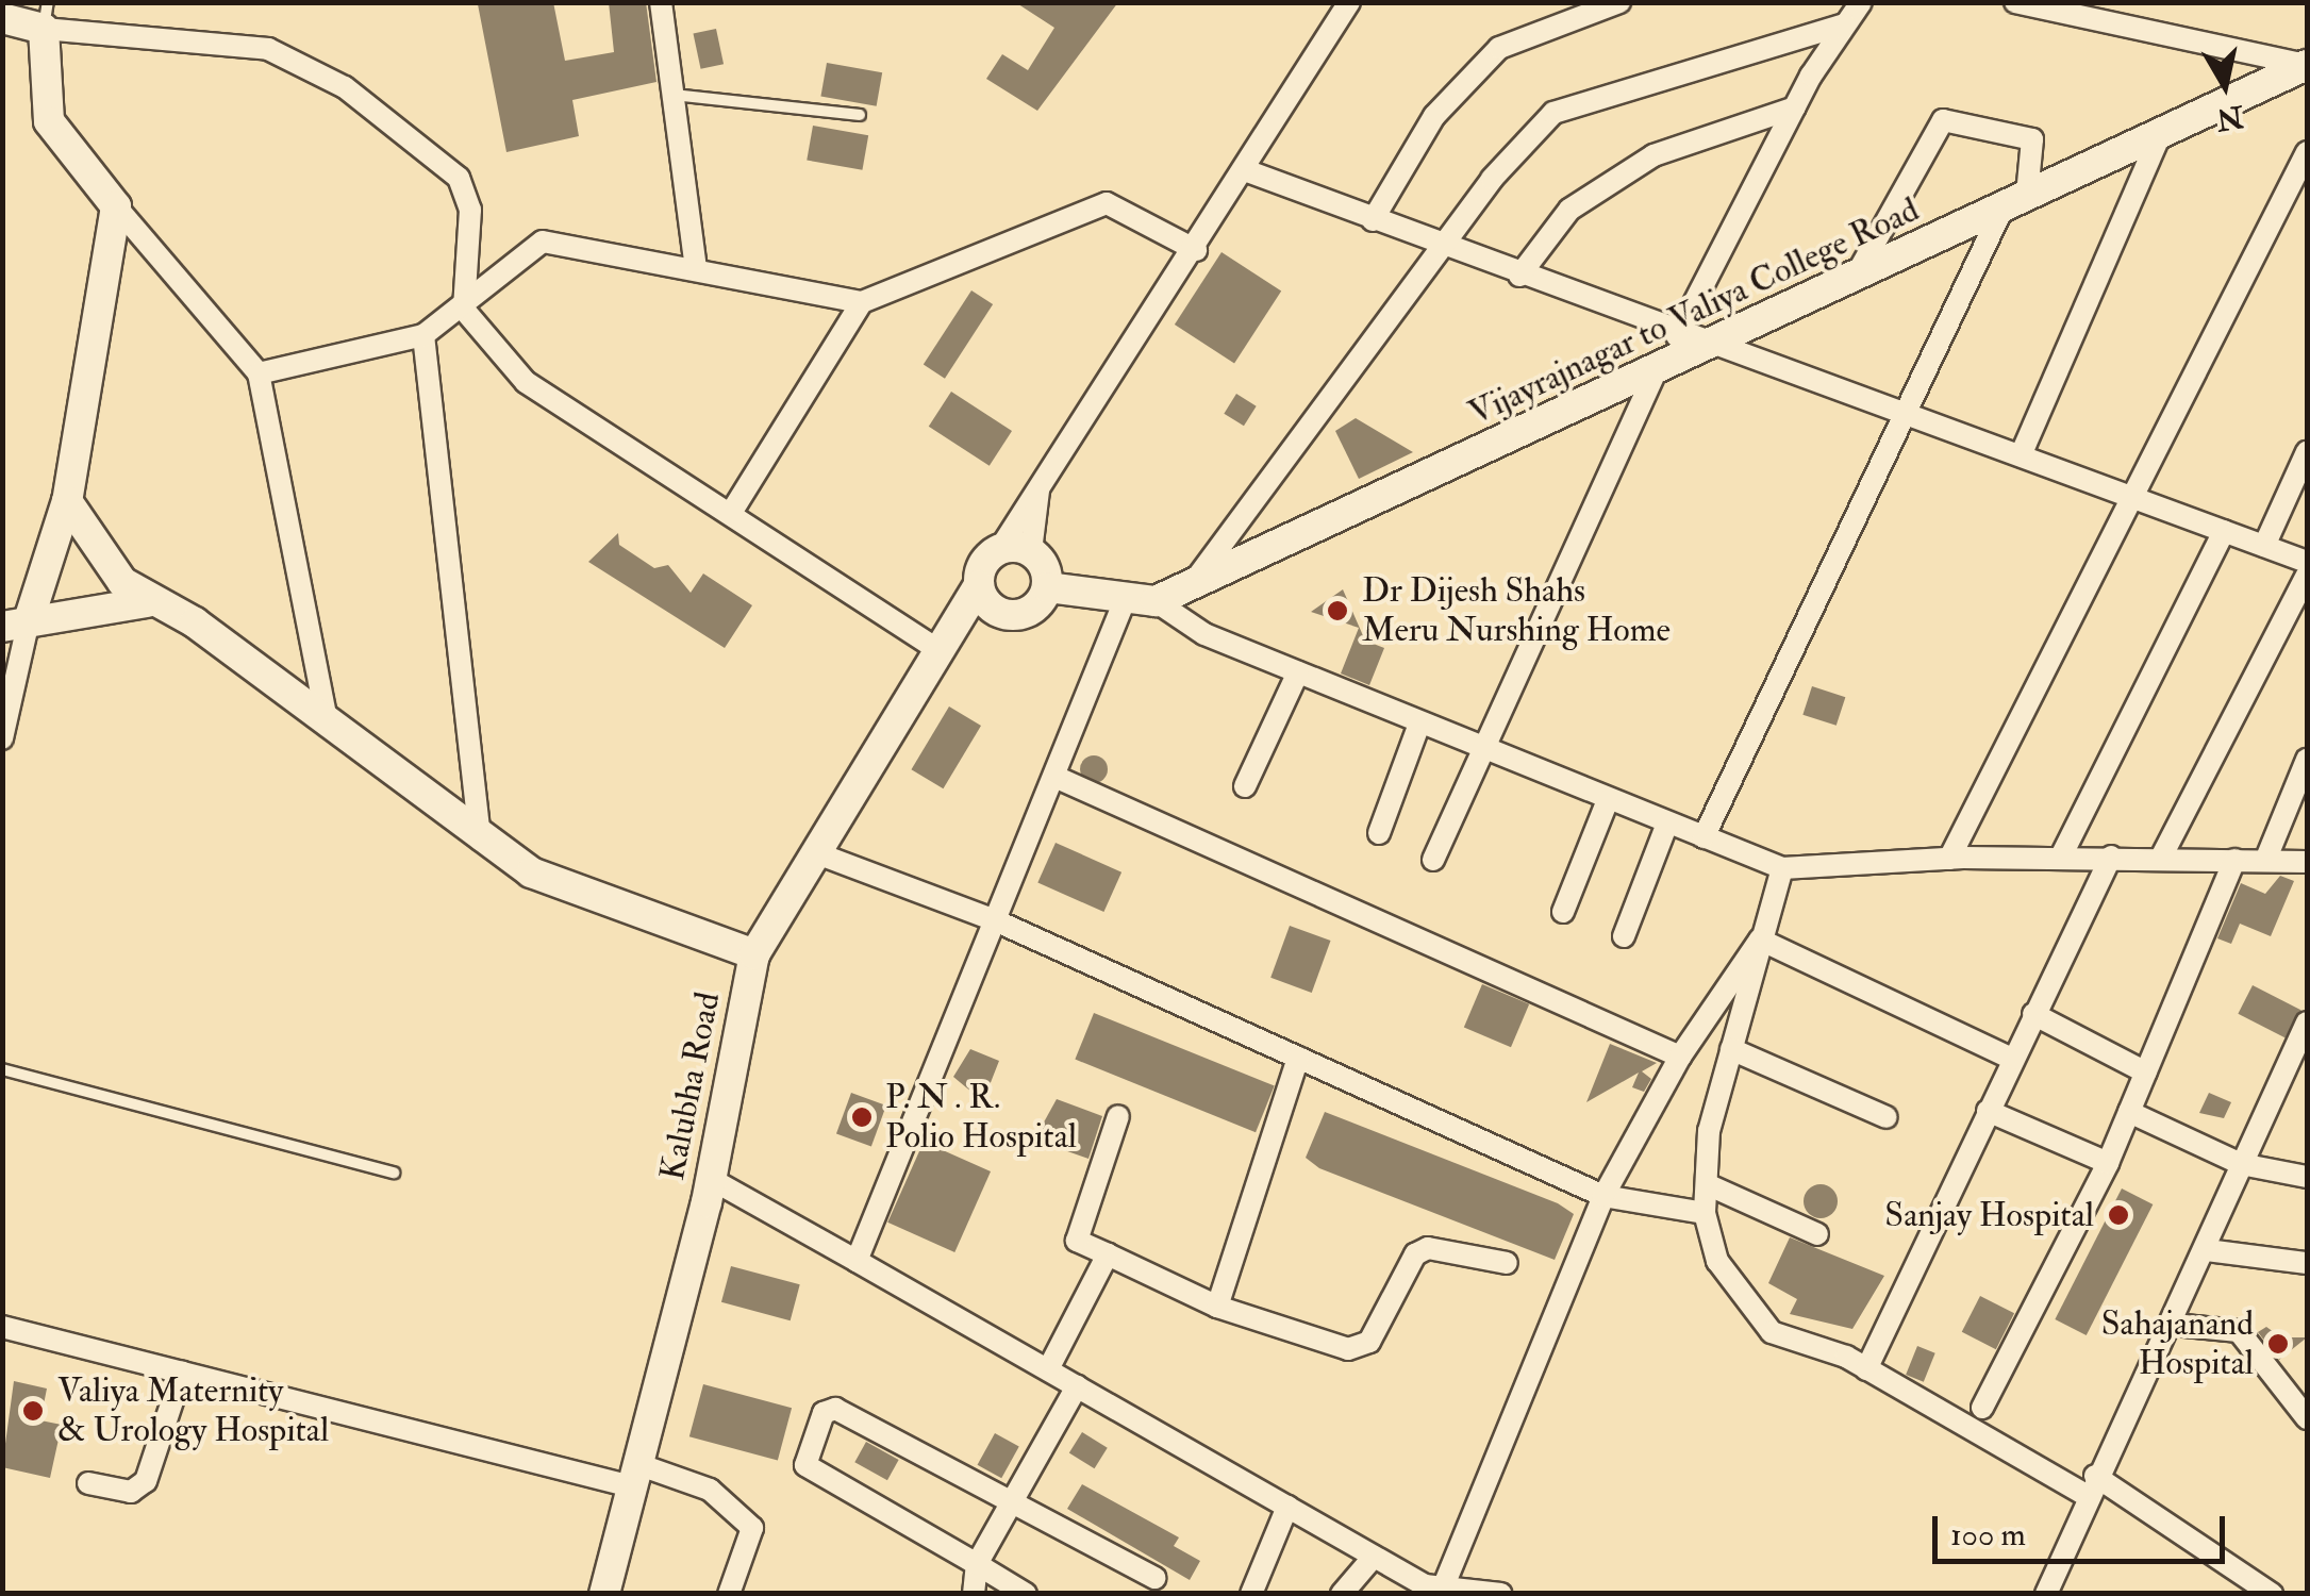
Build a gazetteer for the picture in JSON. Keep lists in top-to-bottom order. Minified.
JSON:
{"streets":{"street":["Vijayrajnagar to Valiya College Road","Kalubha Road"]},"places":["Dr Dijesh Shahs Meru Nurshing Home","P. N . R. Polio Hospital","Sanjay Hospital","Sahajanand Hospital","Valiya Maternity & Urology Hospital"],"scale_bar":"100 m","north":"bottom"}
